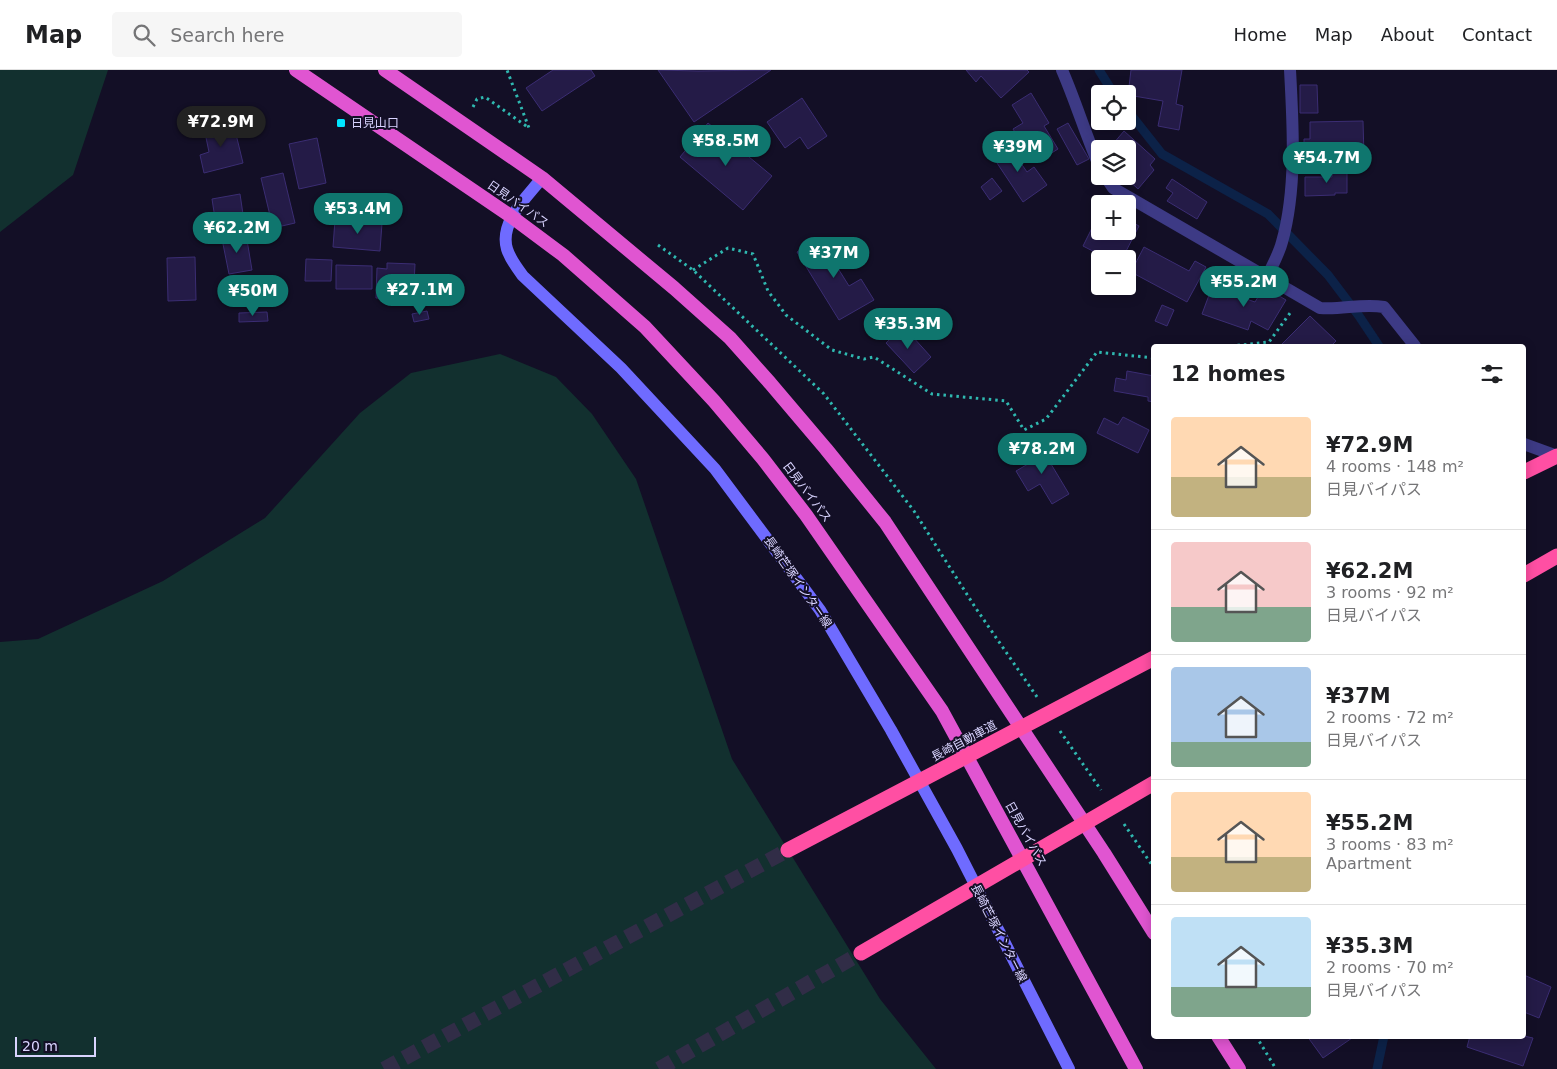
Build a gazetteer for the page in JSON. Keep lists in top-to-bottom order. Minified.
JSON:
{"streets":{"highway":["日見バイパス","長崎自動車道"],"main road":["長崎芒塚インター線"]},"crossings":[["日見バイパス","長崎芒塚インター線"]],"places":{"transit":["日見山口"]},"scale_bar":"20 m","page":{"header":"Map","search":"Search here","nav":["Home","Map","About","Contact"],"map_buttons":["+","−"],"price":["¥72.9M","¥58.5M","¥39M","¥54.7M","¥53.4M","¥62.2M","¥37M","¥55.2M","¥27.1M","¥50M","¥35.3M","¥78.2M"],"heading":"12 homes","list":[{"name":"¥72.9M","note":"4 rooms · 148 m² · 日見バイパス"},{"name":"¥62.2M","note":"3 rooms · 92 m² · 日見バイパス"},{"name":"¥37M","note":"2 rooms · 72 m² · 日見バイパス"},{"name":"¥55.2M","note":"3 rooms · 83 m² · Apartment"},{"name":"¥35.3M","note":"2 rooms · 70 m² · 日見バイパス"}],"scale":"20 m"}}
